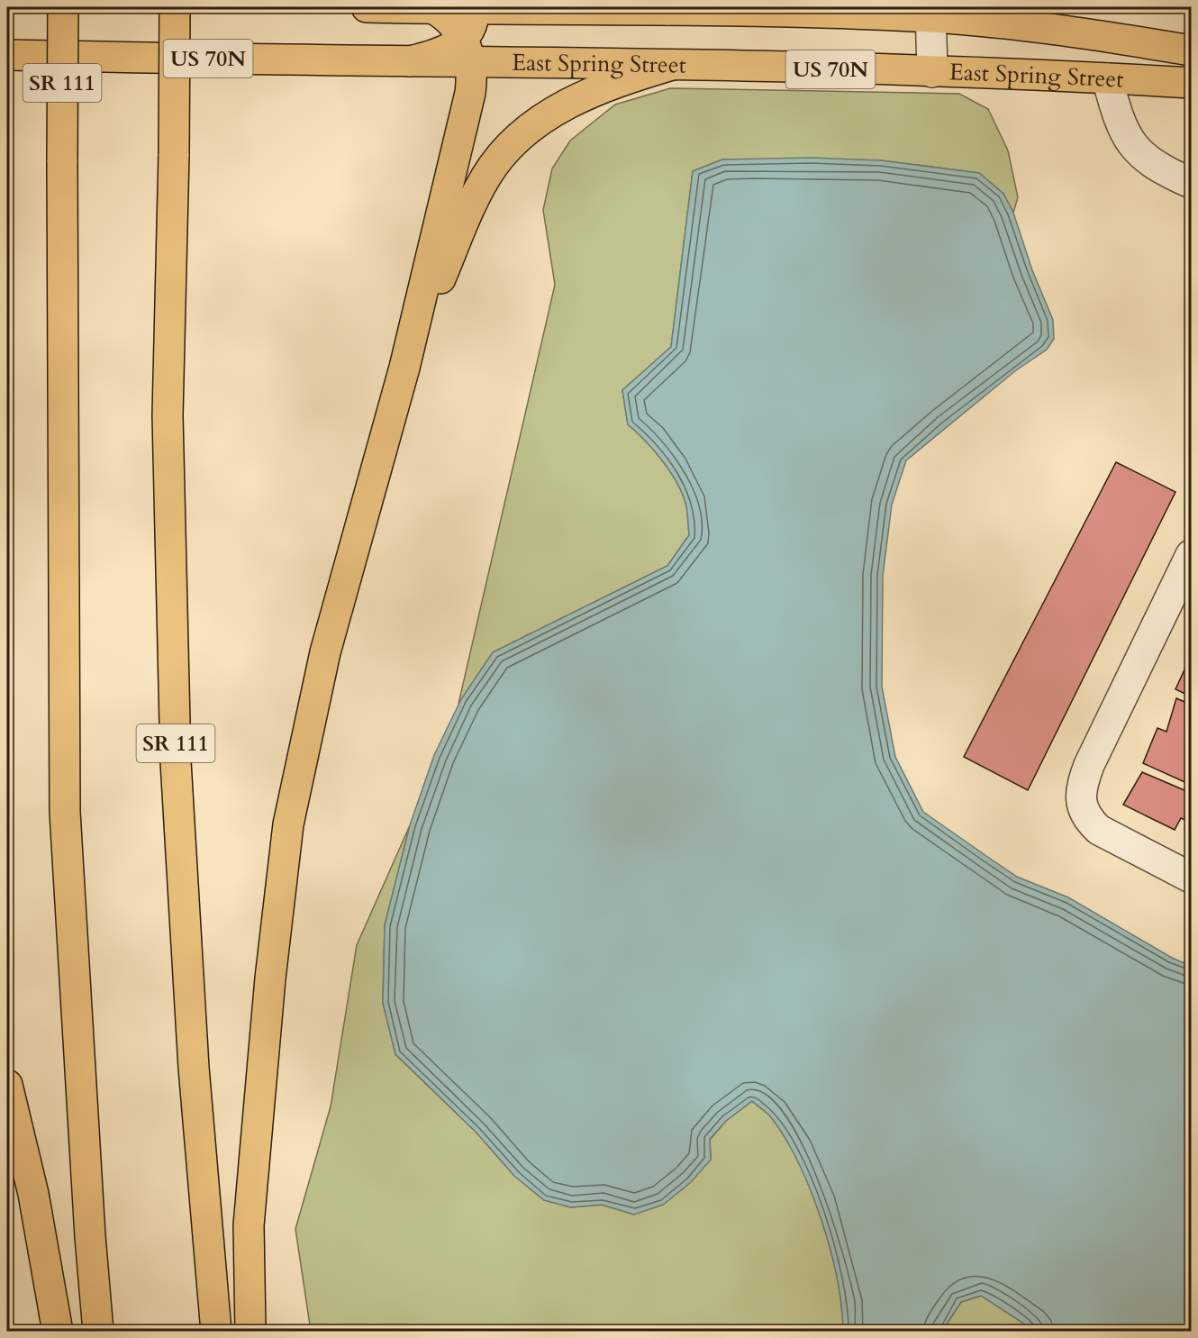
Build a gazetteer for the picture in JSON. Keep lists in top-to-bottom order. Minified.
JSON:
{"streets":{"main road":["US 70N","East Spring Street","SR 111"]},"crossings":[["US 70N","East Spring Street"]]}
